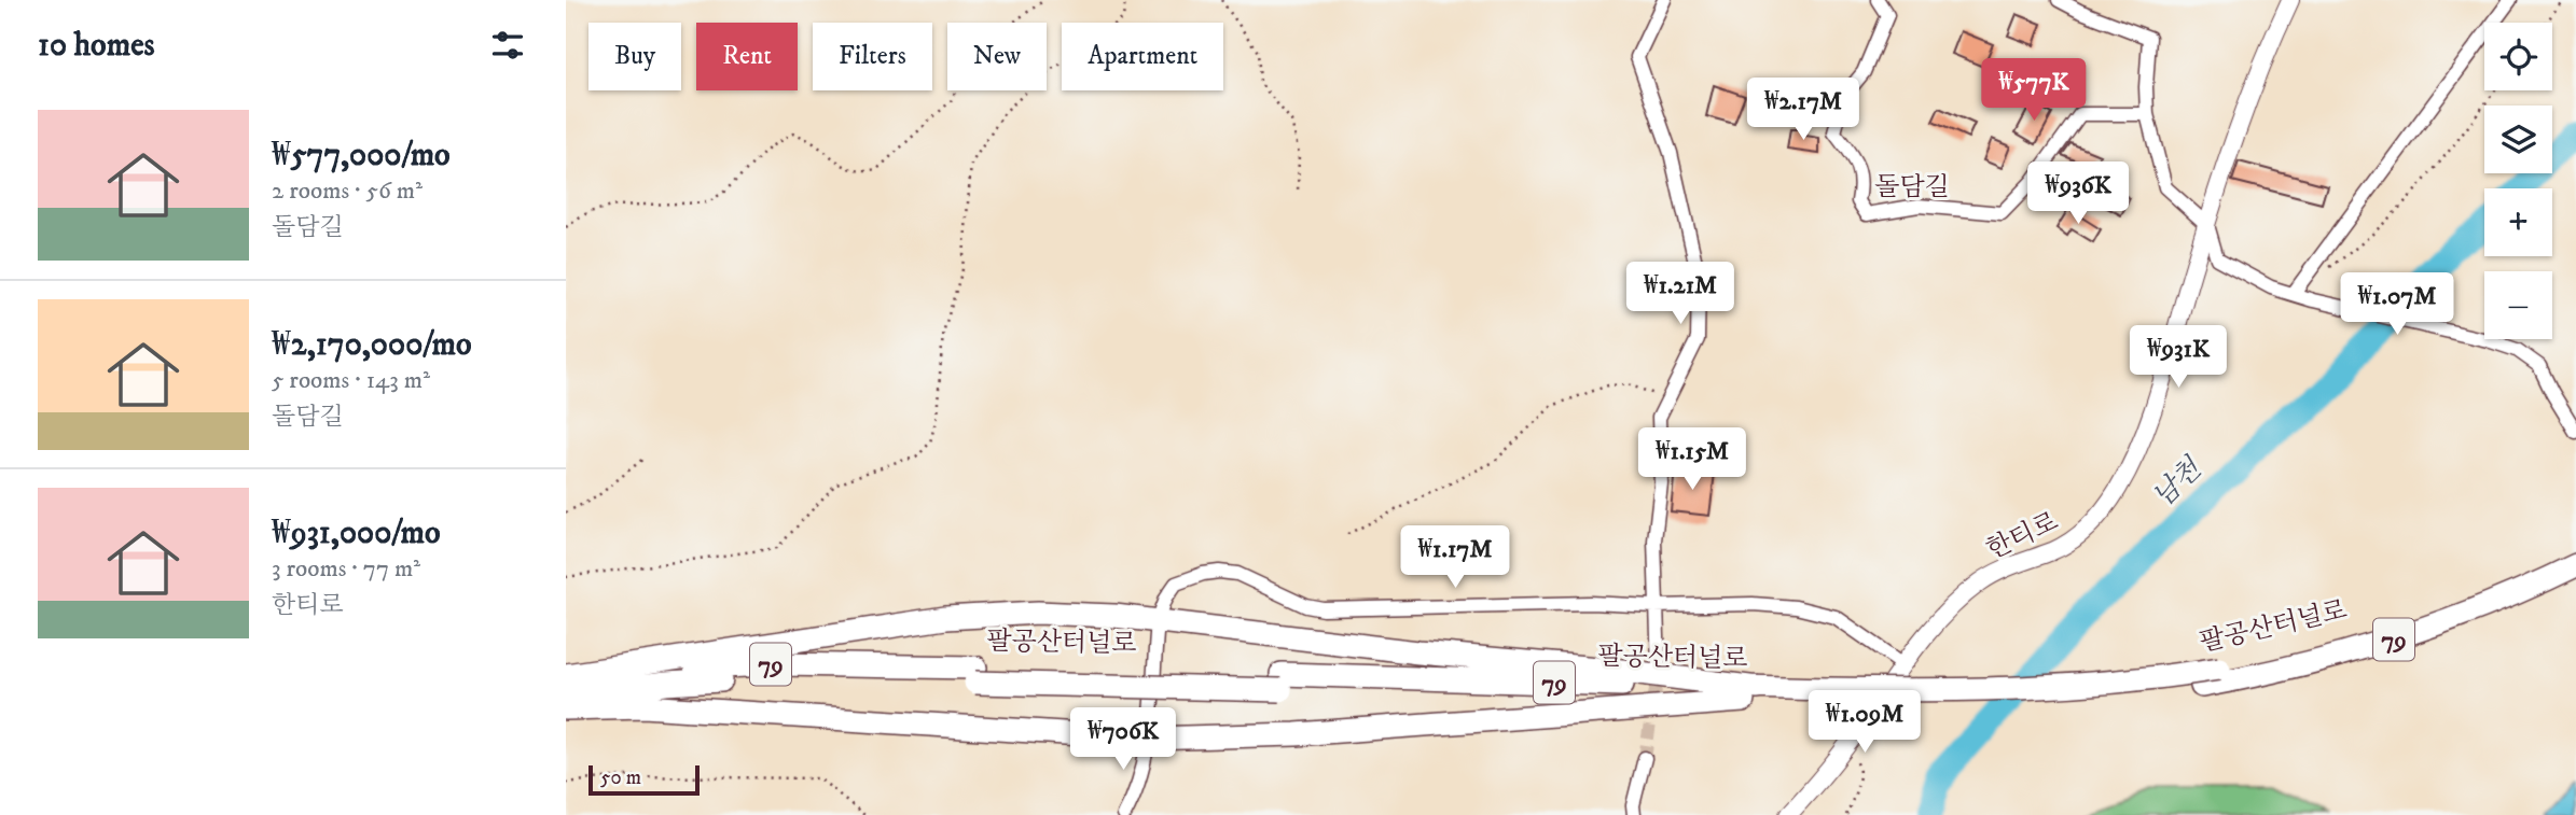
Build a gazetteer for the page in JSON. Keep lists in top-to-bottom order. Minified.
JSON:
{"streets":{"highway":["팔공산터널로","79"],"street":["돌담길","한티로"]},"water":["남천"],"scale_bar":"50 m","page":{"heading":"10 homes","map_buttons":["+","−"],"chip":["Buy","Rent","Filters","New","Apartment"],"price":["₩577K","₩2.17M","₩936K","₩1.21M","₩1.07M","₩931K","₩1.15M","₩1.17M","₩1.09M","₩706K"],"list":[{"name":"₩577,000/mo","note":"2 rooms · 56 m² · 돌담길"},{"name":"₩2,170,000/mo","note":"5 rooms · 143 m² · 돌담길"},{"name":"₩931,000/mo","note":"3 rooms · 77 m² · 한티로"}],"scale":"50 m"}}
